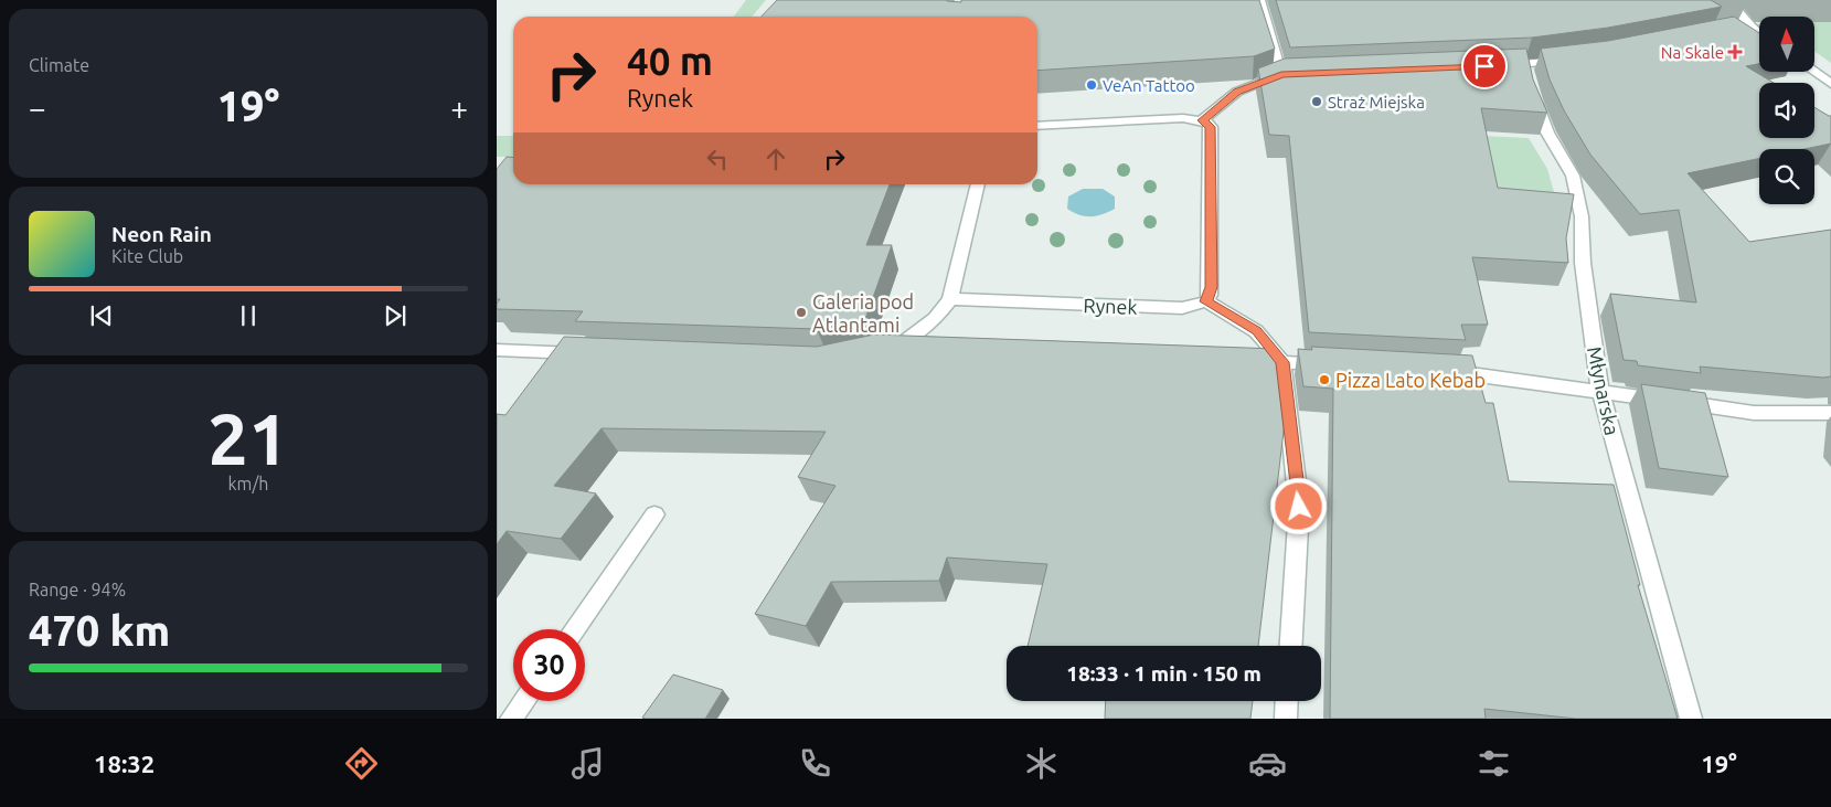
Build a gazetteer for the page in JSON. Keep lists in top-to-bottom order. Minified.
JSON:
{"streets":{"street":["Rynek","Młynarska"]},"places":{"health":["Na Skale"],"other":["VeAn Tattoo","Straż Miejska","Galeria pod Atlantami","Pizza Lato Kebab"]},"north":"top","page":{"tile":["Climate",["21","km/h"],["Range · 94%","470 km"]],"turn":["40 m","Rynek"],"heat":["−","19°","+"],"song":["Neon Rain","Kite Club"],"limit":"30","trip":"18:33 · 1 min · 150 m","tabs":["18:32","19°"]}}
